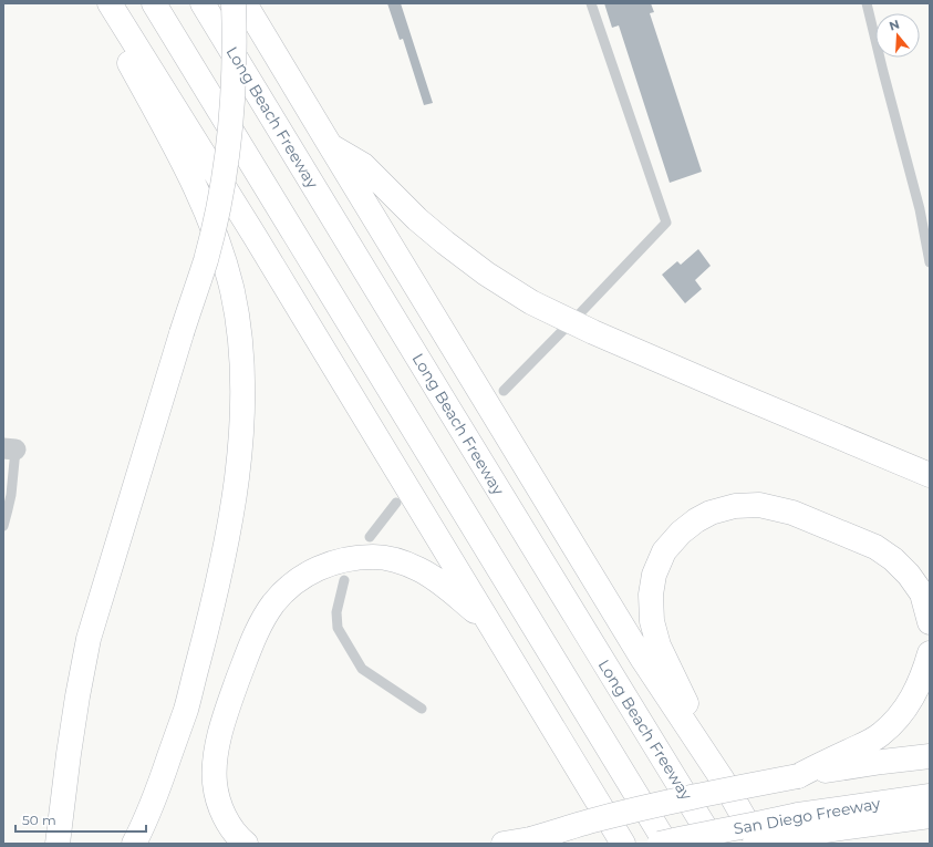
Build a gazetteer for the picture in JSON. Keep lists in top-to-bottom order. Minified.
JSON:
{"streets":{"highway":["Long Beach Freeway","San Diego Freeway"]},"scale_bar":"50 m","north":"top"}
